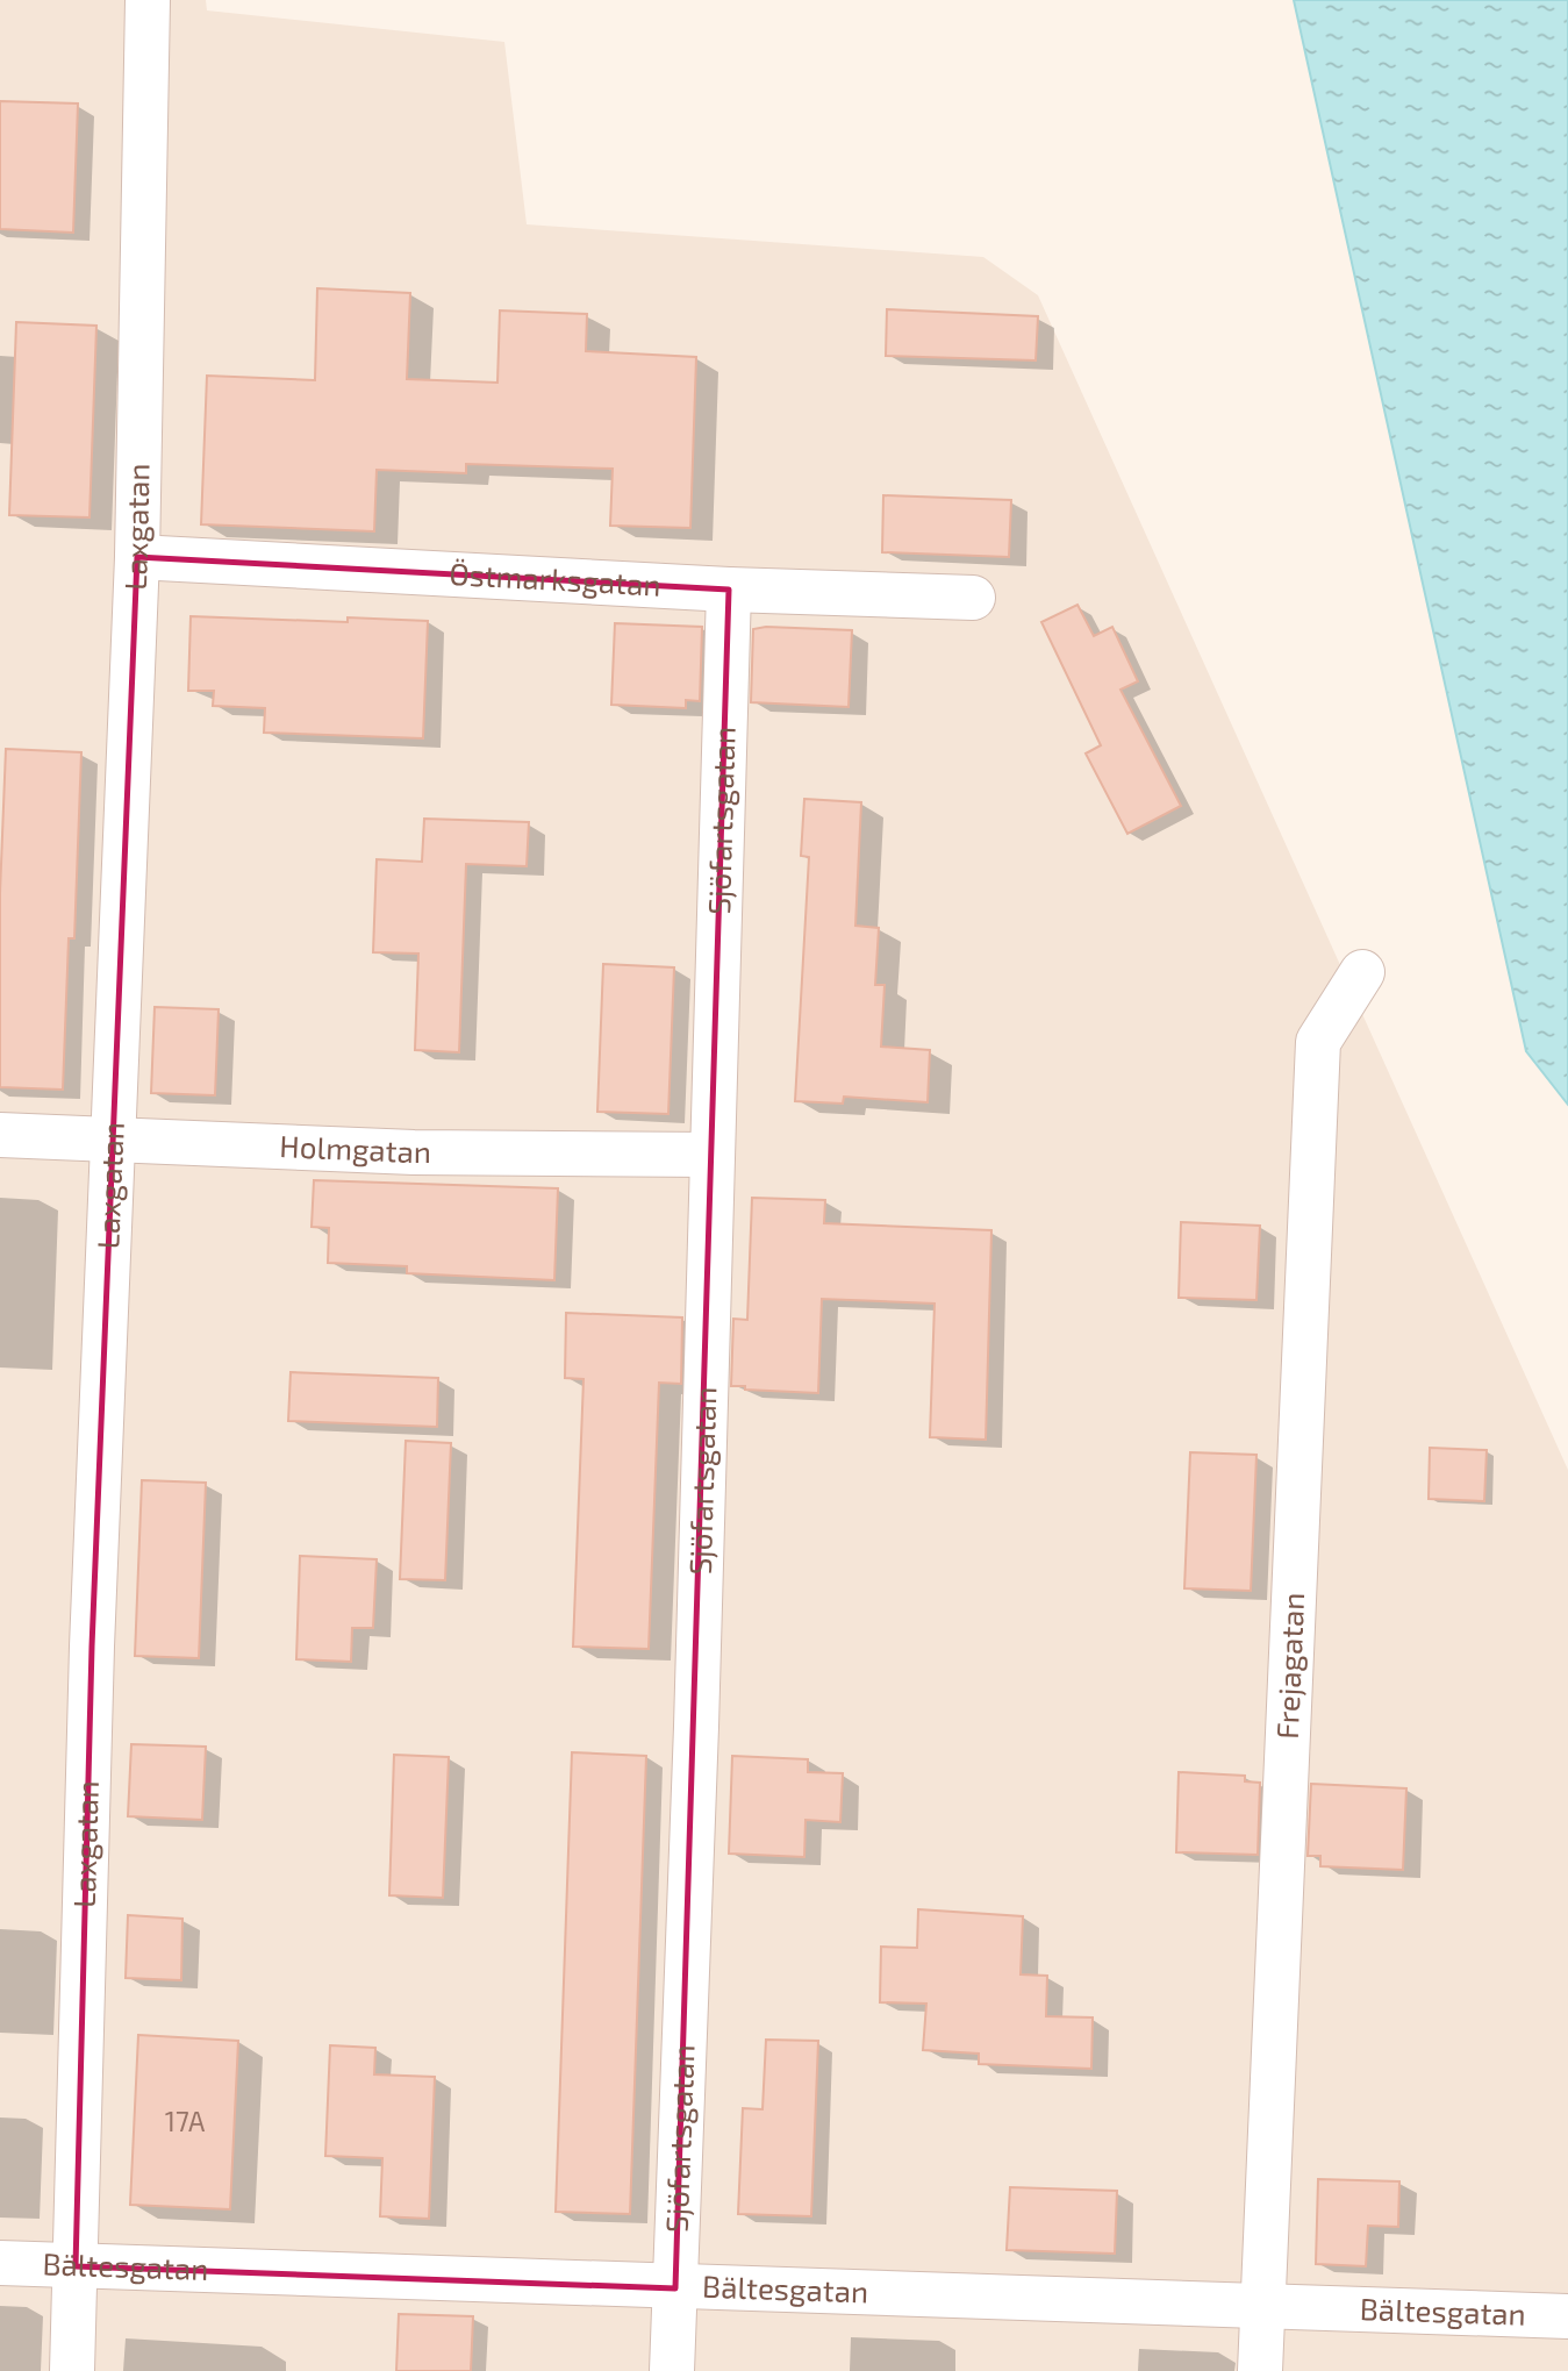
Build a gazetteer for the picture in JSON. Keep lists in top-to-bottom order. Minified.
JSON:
{"streets":{"street":["Laxgatan","Östmarksgatan","Sjöfartsgatan","Holmgatan","Frejagatan","Bältesgatan"]},"crossings":[["Laxgatan","Östmarksgatan"],["Laxgatan","Holmgatan"],["Laxgatan","Bältesgatan"],["Östmarksgatan","Sjöfartsgatan"],["Sjöfartsgatan","Holmgatan"],["Sjöfartsgatan","Bältesgatan"],["Frejagatan","Bältesgatan"]],"house_numbers":["17A"]}
